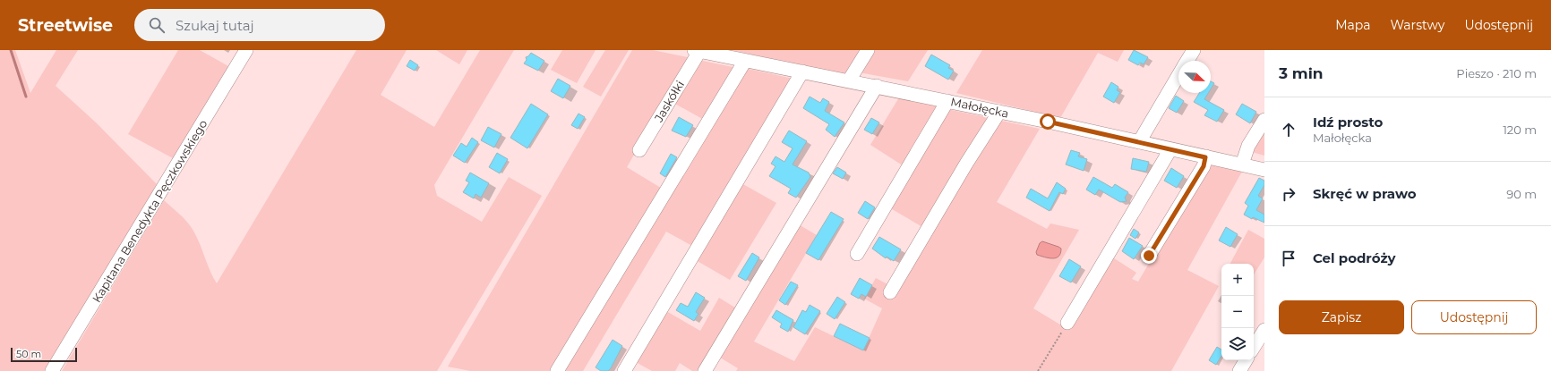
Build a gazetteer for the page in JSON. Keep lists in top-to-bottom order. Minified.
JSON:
{"streets":{"street":["Jaskółki","Małołęcka","Kapitana Benedykta Pęczkowskiego"]},"crossings":[["Jaskółki","Małołęcka"]],"scale_bar":"50 m","north":"bottom right","page":{"header":"Streetwise","search":"Szukaj tutaj","nav":["Mapa","Warstwy","Udostępnij"],"heading":["3 min","Pieszo · 210 m"],"list":[["Idź prosto","Małołęcka","120 m"],["Skręć w prawo","90 m"],"Cel podróży"],"map_buttons":["+","−"],"buttons":["Zapisz","Udostępnij"],"scale":"50 m"}}
